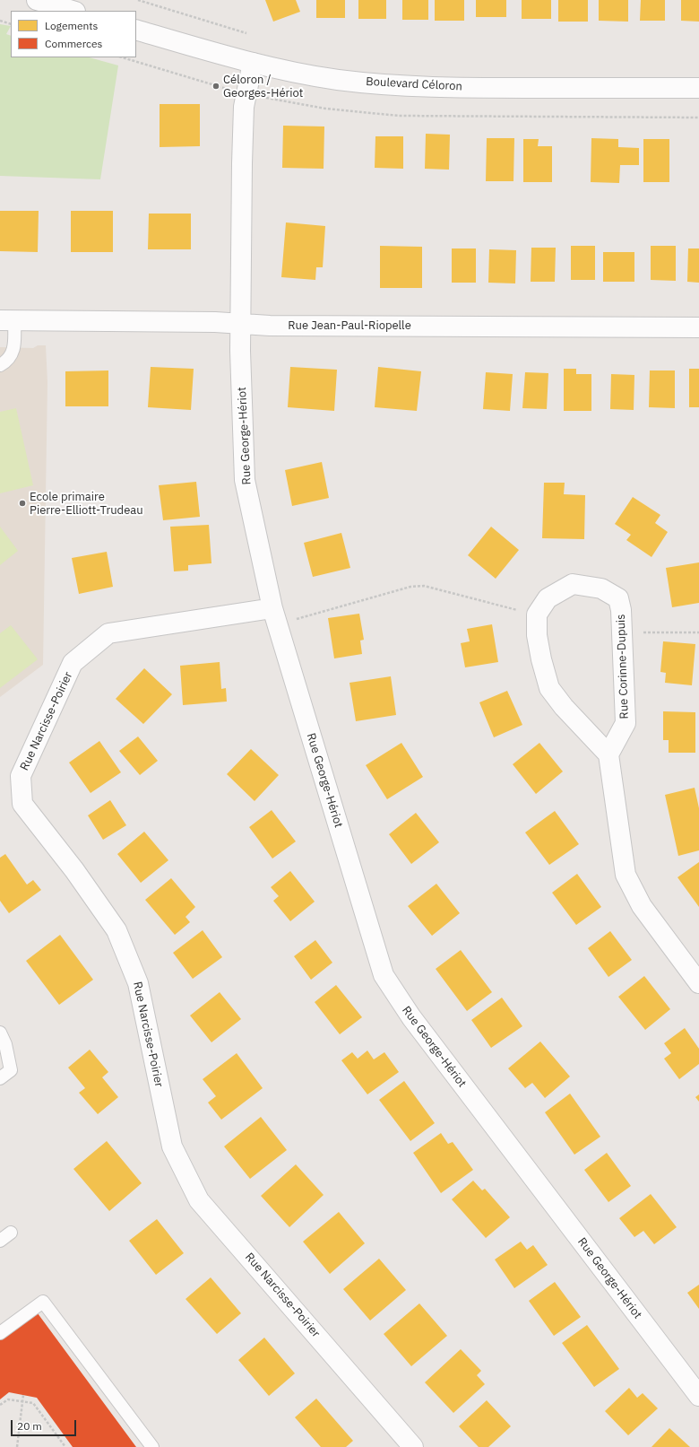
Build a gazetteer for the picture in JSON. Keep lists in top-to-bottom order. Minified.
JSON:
{"streets":{"street":["Boulevard Céloron","Rue Jean-Paul-Riopelle","Rue George-Hériot","Rue Corinne-Dupuis","Rue Narcisse-Poirier"]},"crossings":[["Boulevard Céloron","Rue George-Hériot"],["Rue Jean-Paul-Riopelle","Rue George-Hériot"],["Rue George-Hériot","Rue Narcisse-Poirier"]],"places":["Céloron / Georges-Hériot","Ecole primaire Pierre-Elliott-Trudeau"],"legend":["Logements","Commerces"],"scale_bar":"20 m"}
